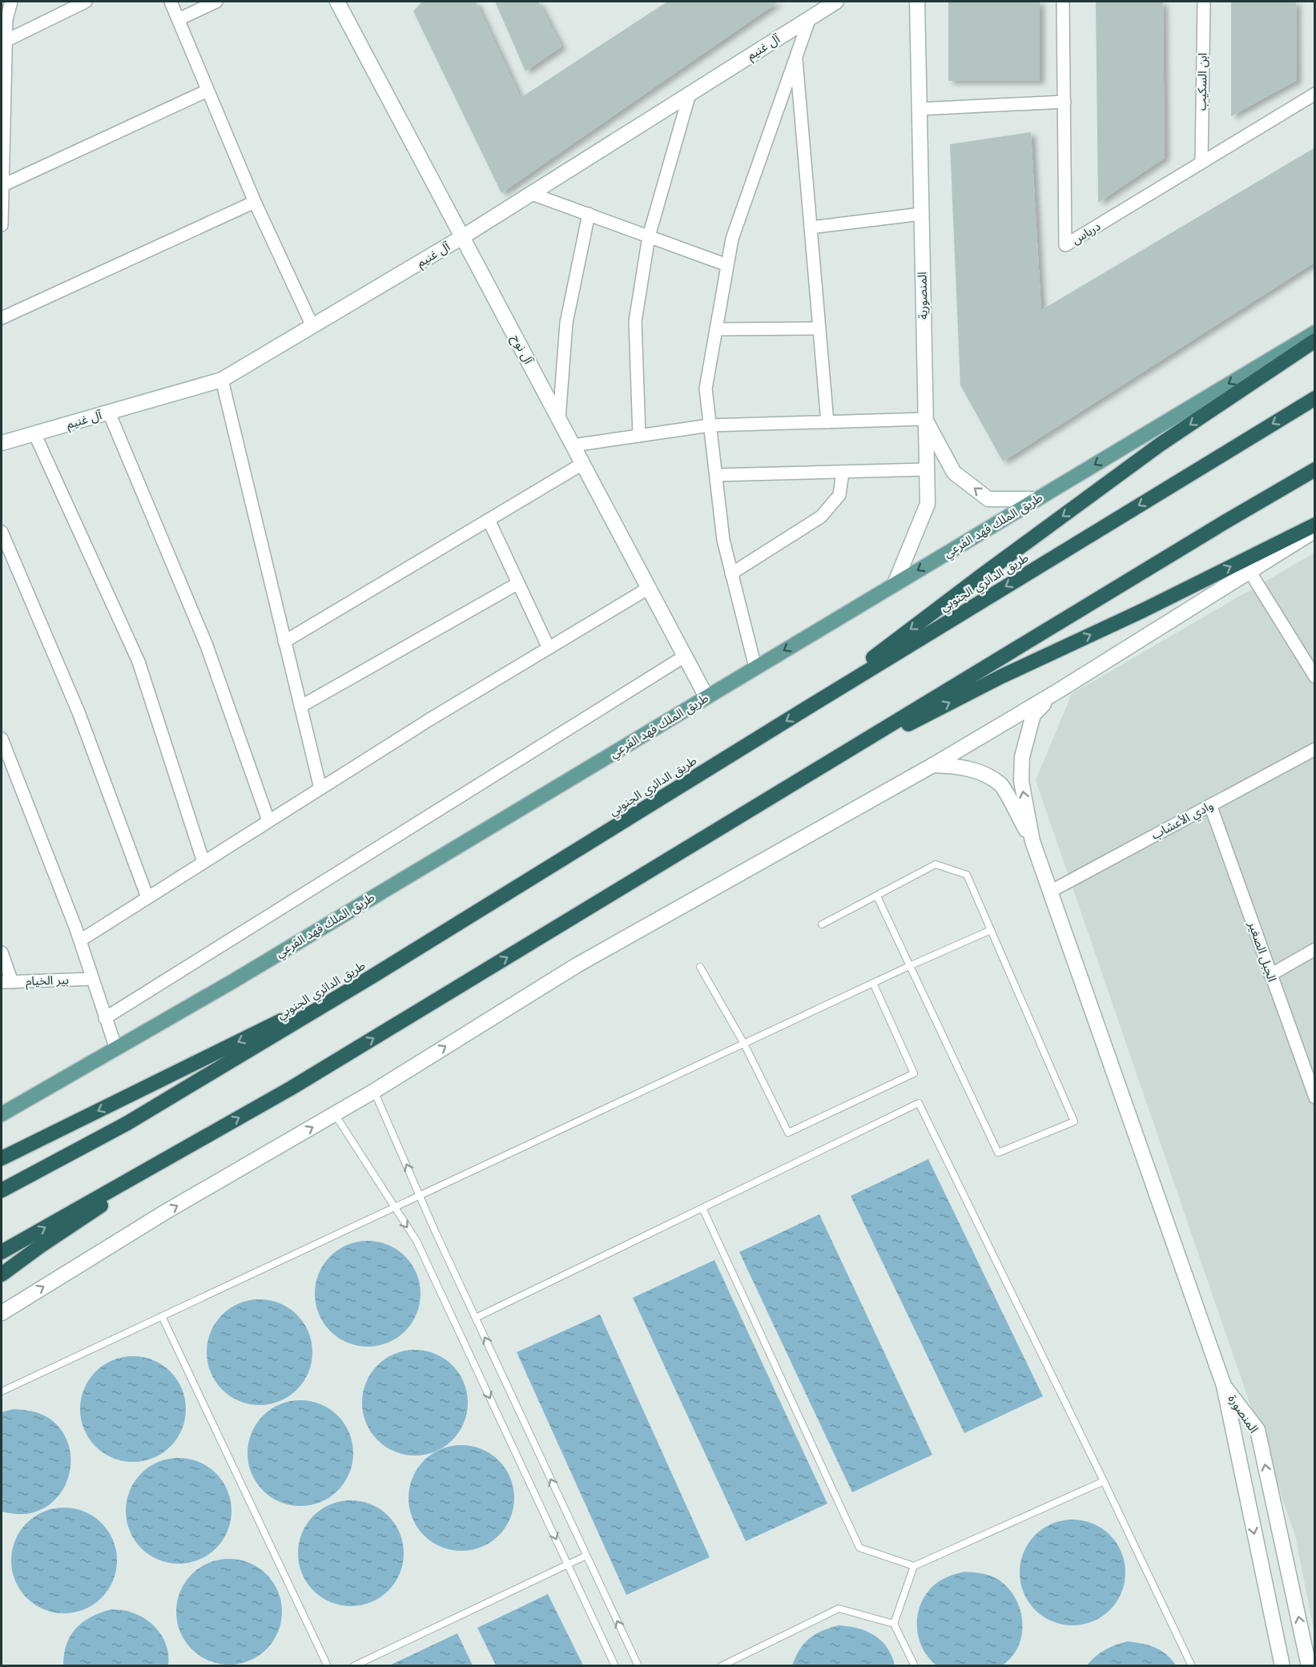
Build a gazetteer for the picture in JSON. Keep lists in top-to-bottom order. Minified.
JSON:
{"streets":{"highway":["طريق الدائري الجنوبي"],"main road":["آل غنيم","المنصورية","آل نوح","طريق الملك فهد الفرعي","المنصورة"],"street":["ابن السكيب","درباس","وادي الأعشاب","الجبل الصغير","بير الخيام"]},"crossings":[["آل غنيم","آل نوح"],["ابن السكيب","درباس"],["المنصورية","طريق الملك فهد الفرعي"],["آل نوح","طريق الملك فهد الفرعي"],["وادي الأعشاب","الجبل الصغير"]],"one_way":["طريق الملك فهد الفرعي"]}
